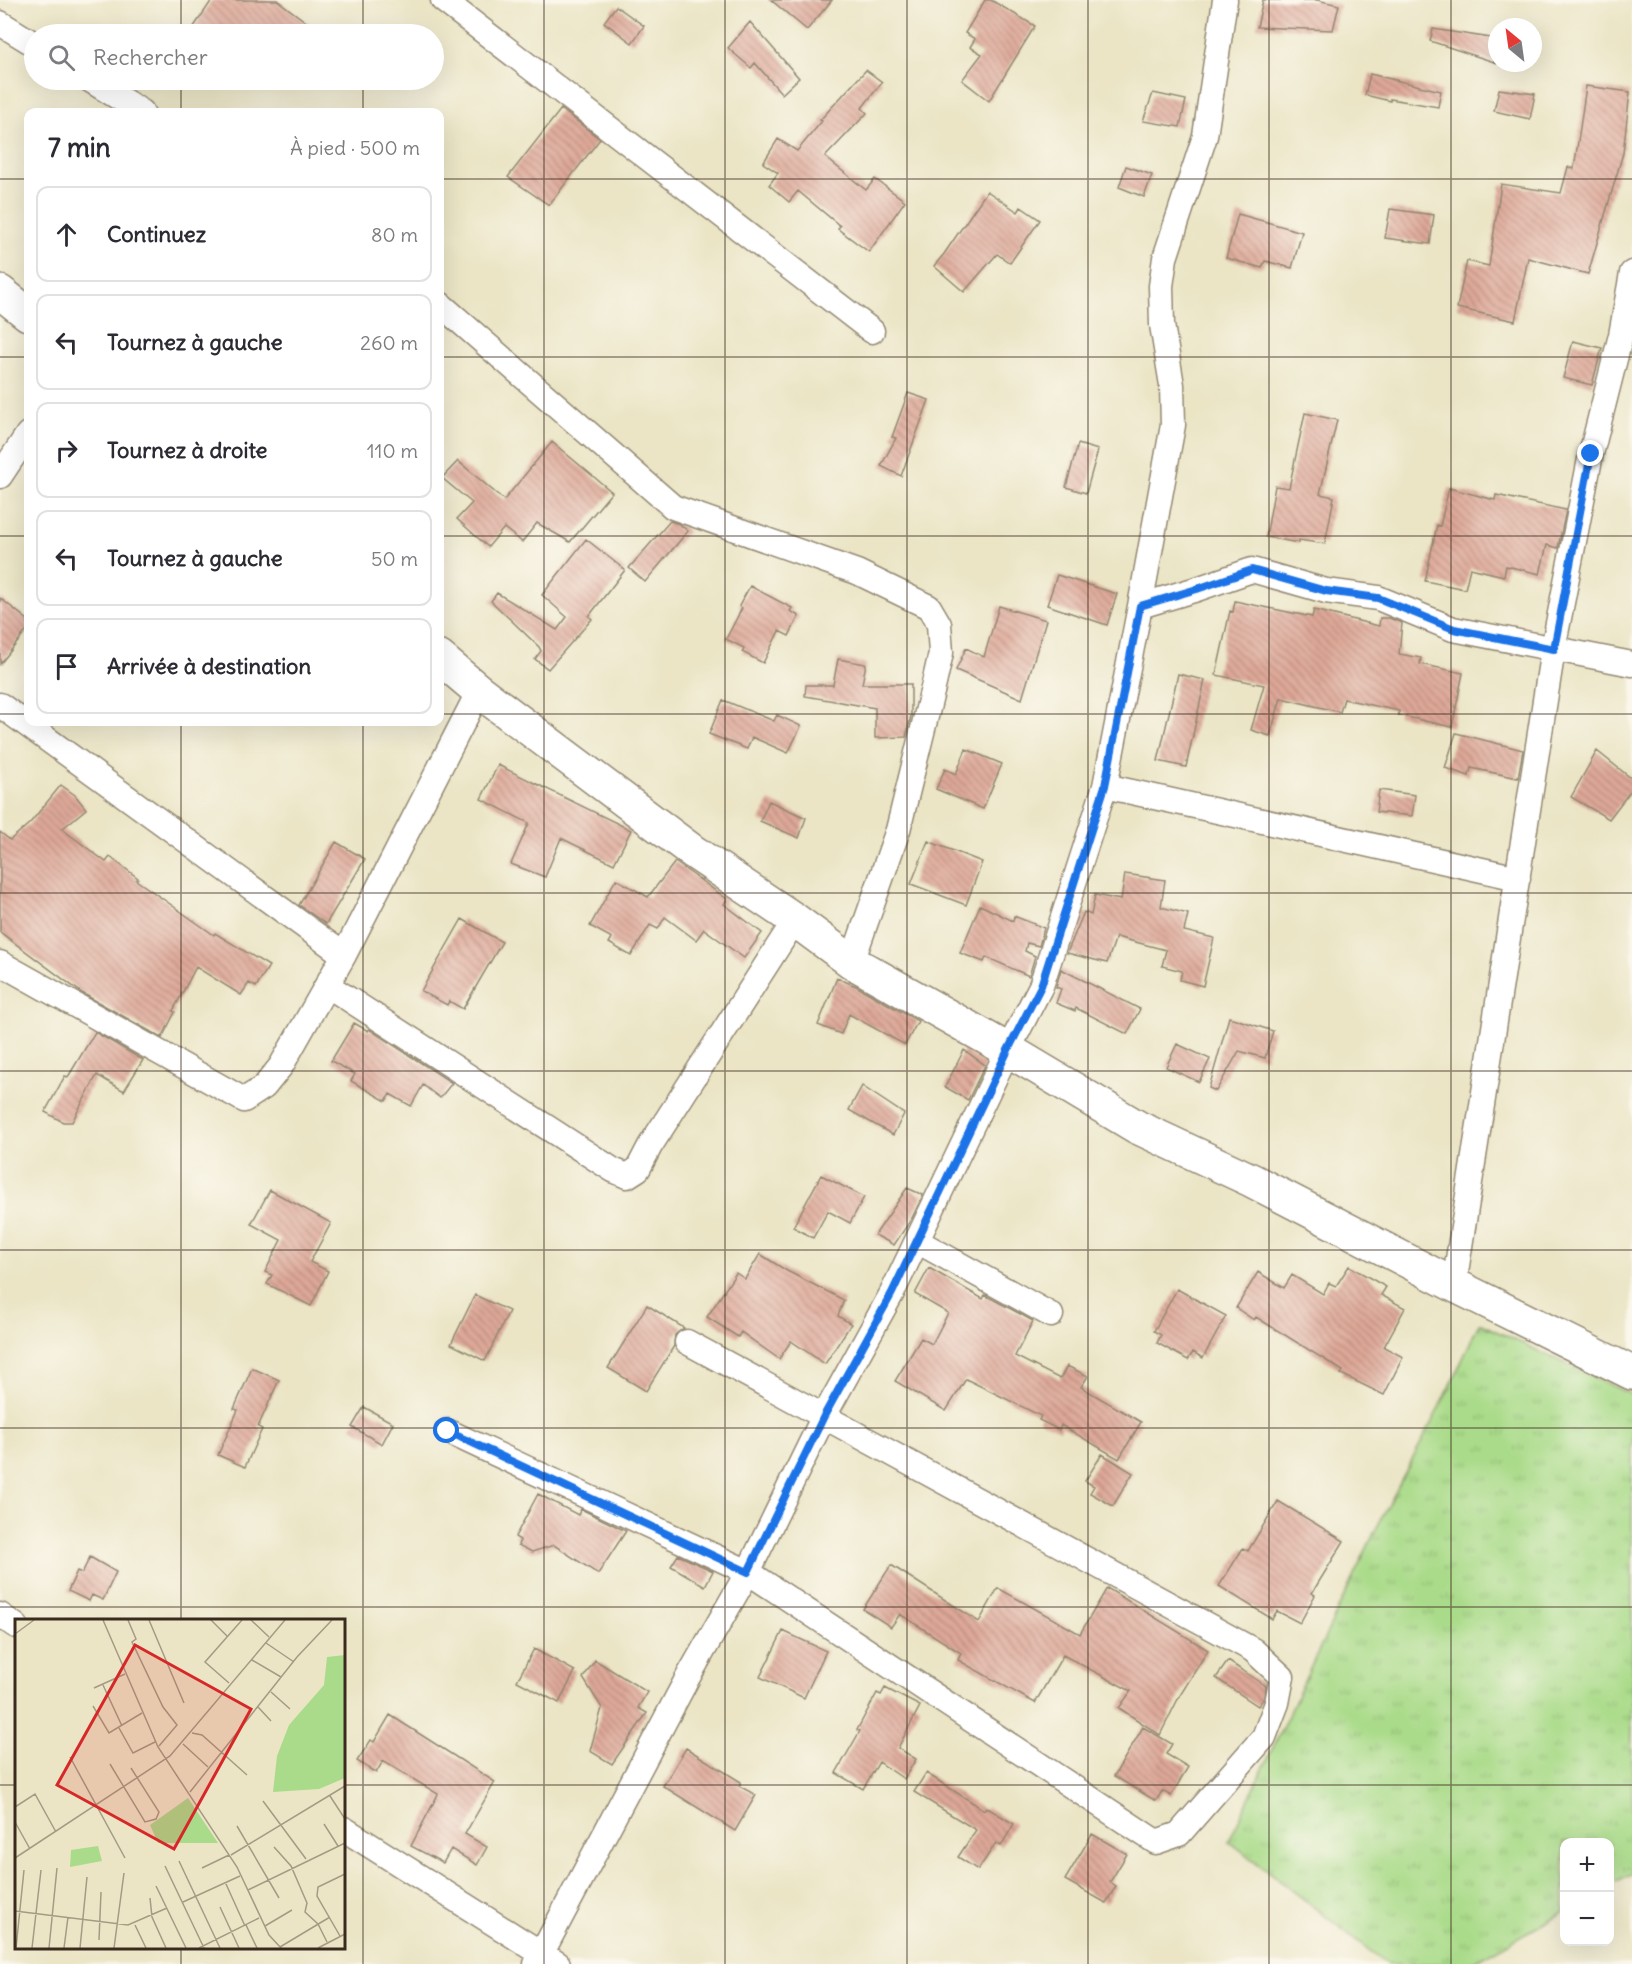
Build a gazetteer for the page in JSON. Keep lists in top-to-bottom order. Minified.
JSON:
{"north":"top left","page":{"search":"Rechercher","heading":["7 min","À pied · 500 m"],"list":[["Continuez","80 m"],["Tournez à gauche","260 m"],["Tournez à droite","110 m"],["Tournez à gauche","50 m"],"Arrivée à destination"],"map_buttons":["+","−"]}}
